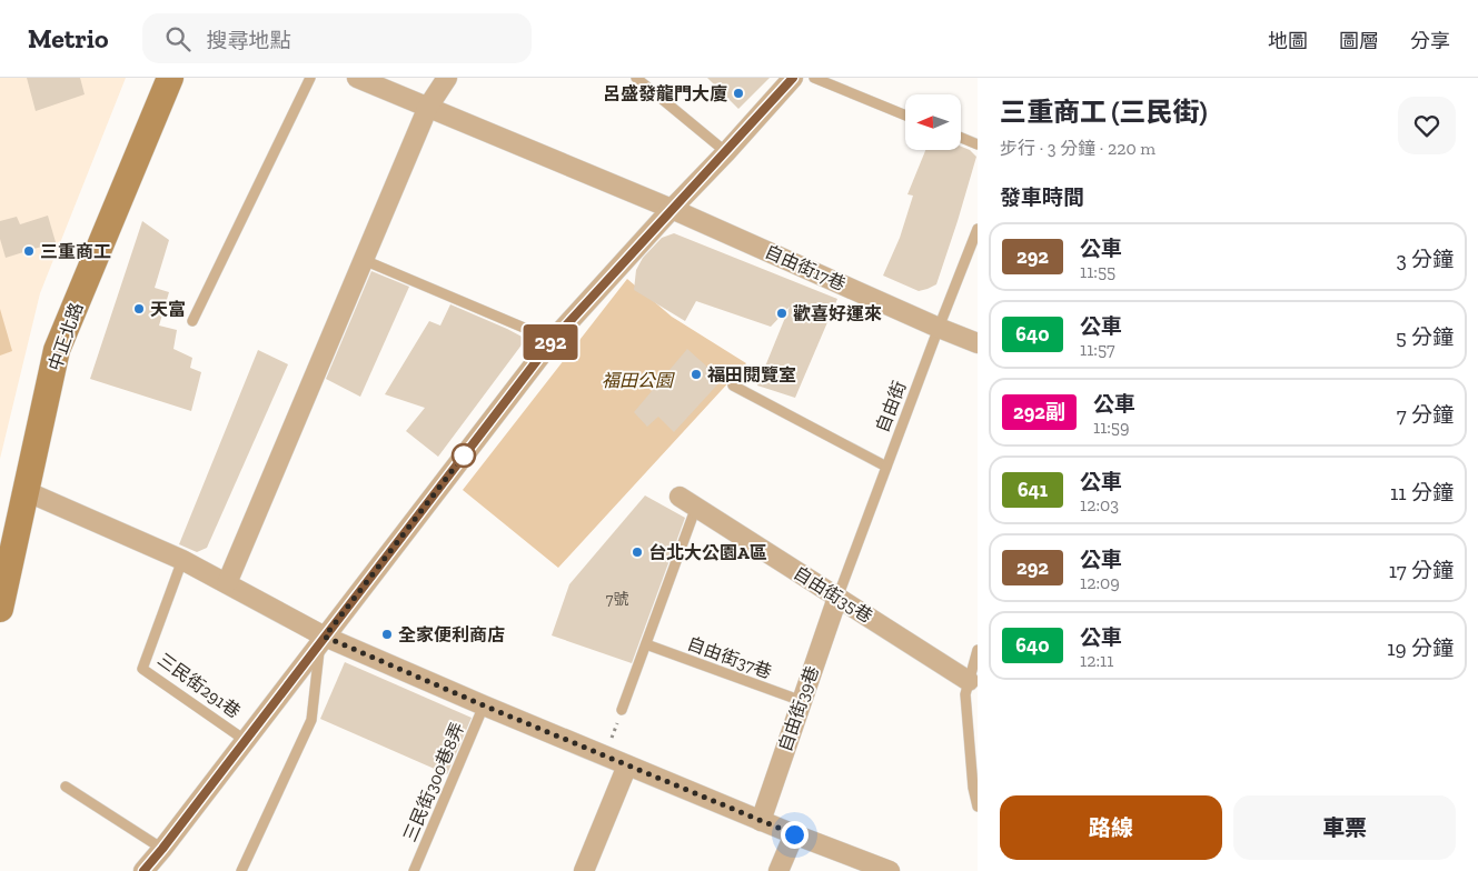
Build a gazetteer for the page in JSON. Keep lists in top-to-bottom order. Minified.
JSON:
{"streets":{"main road":["中正北路"],"street":["自由街17巷","自由街35巷","自由街39巷"],"lane":["自由街","自由街37巷","三民街291巷","三民街300巷8弄"]},"crossings":[["自由街17巷","自由街"],["自由街","自由街35巷"],["自由街","自由街39巷"],["自由街35巷","自由街37巷"],["自由街35巷","自由街39巷"],["自由街37巷","自由街39巷"]],"parks":["福田公園"],"places":["呂盛發龍門大廈","三重商工","天富","歡喜好運來","福田閱覽室","台北大公園A區","全家便利商店"],"lines":["bus line 292"],"house_numbers":["7號"],"north":"left","page":{"header":"Metrio","search":"搜尋地點","nav":["地圖","圖層","分享"],"on_map":"292","heading":[["三重商工 (三民街)","步行 · 3 分鐘 · 220 m"],"發車時間"],"list":[{"mark":"292","name":"公車","note":"11:55","value":"3 分鐘"},{"mark":"640","name":"公車","note":"11:57","value":"5 分鐘"},{"mark":"292副","name":"公車","note":"11:59","value":"7 分鐘"},{"mark":"641","name":"公車","note":"12:03","value":"11 分鐘"},{"mark":"292","name":"公車","note":"12:09","value":"17 分鐘"},{"mark":"640","name":"公車","note":"12:11","value":"19 分鐘"}],"buttons":["路線","車票"]}}
